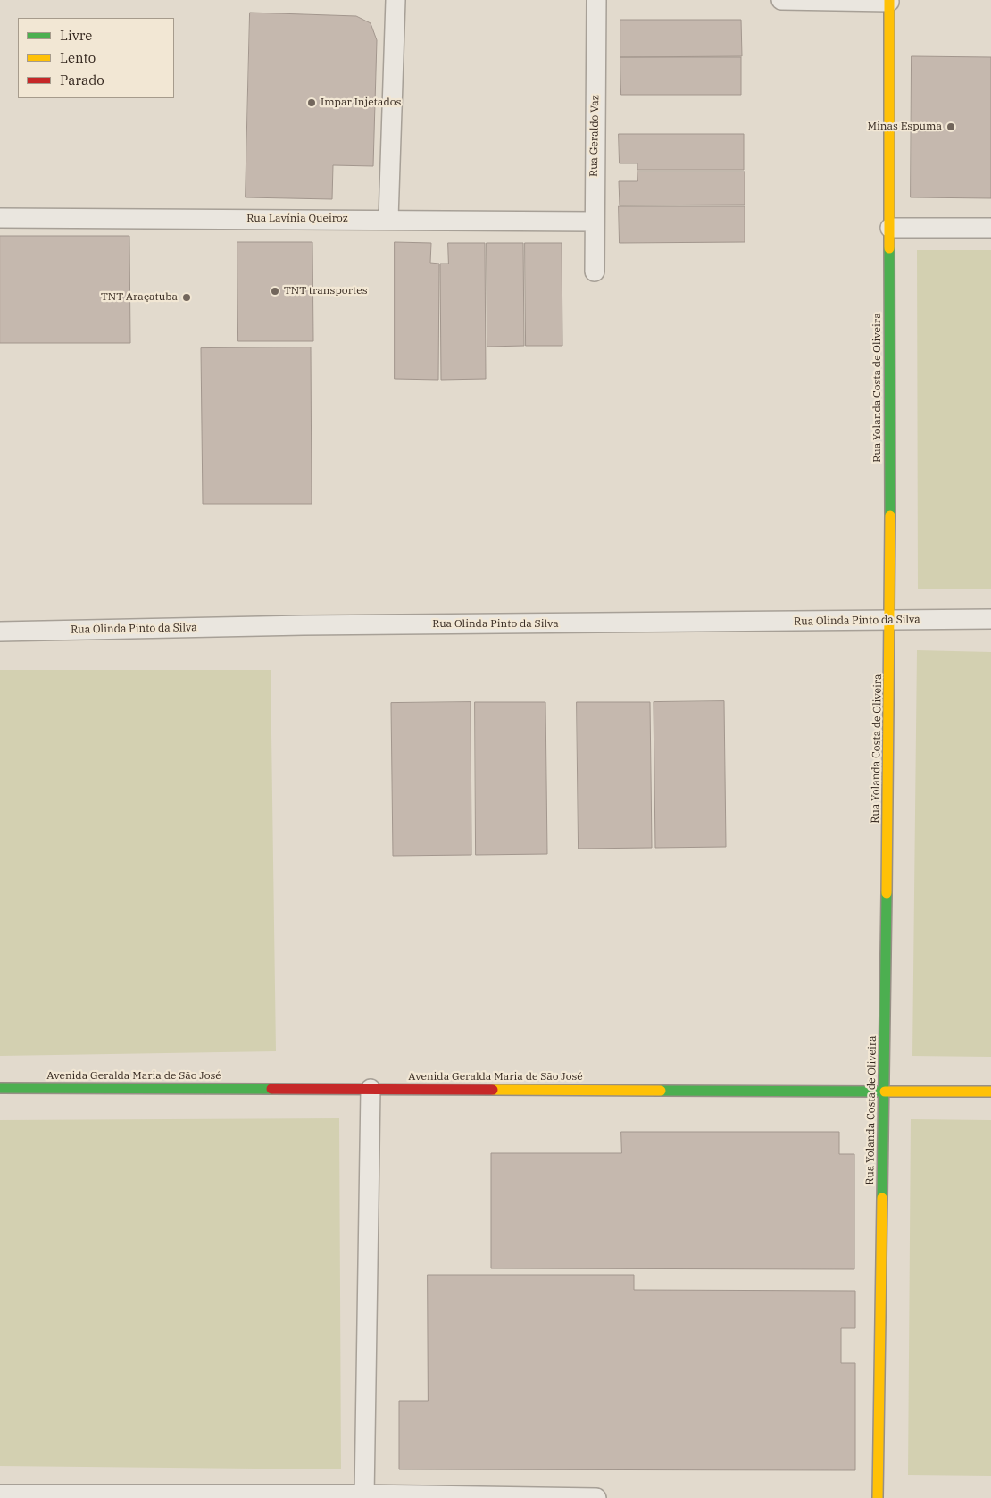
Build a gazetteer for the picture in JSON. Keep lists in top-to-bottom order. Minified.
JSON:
{"streets":{"street":["Rua Geraldo Vaz","Rua Lavínia Queiroz","Rua Yolanda Costa de Oliveira","Rua Olinda Pinto da Silva","Avenida Geralda Maria de São José"]},"crossings":[["Rua Geraldo Vaz","Rua Lavínia Queiroz"],["Rua Yolanda Costa de Oliveira","Rua Olinda Pinto da Silva"],["Rua Yolanda Costa de Oliveira","Avenida Geralda Maria de São José"]],"places":["Impar Injetados","Minas Espuma","TNT transportes","TNT Araçatuba"],"legend":["Livre","Lento","Parado"]}
